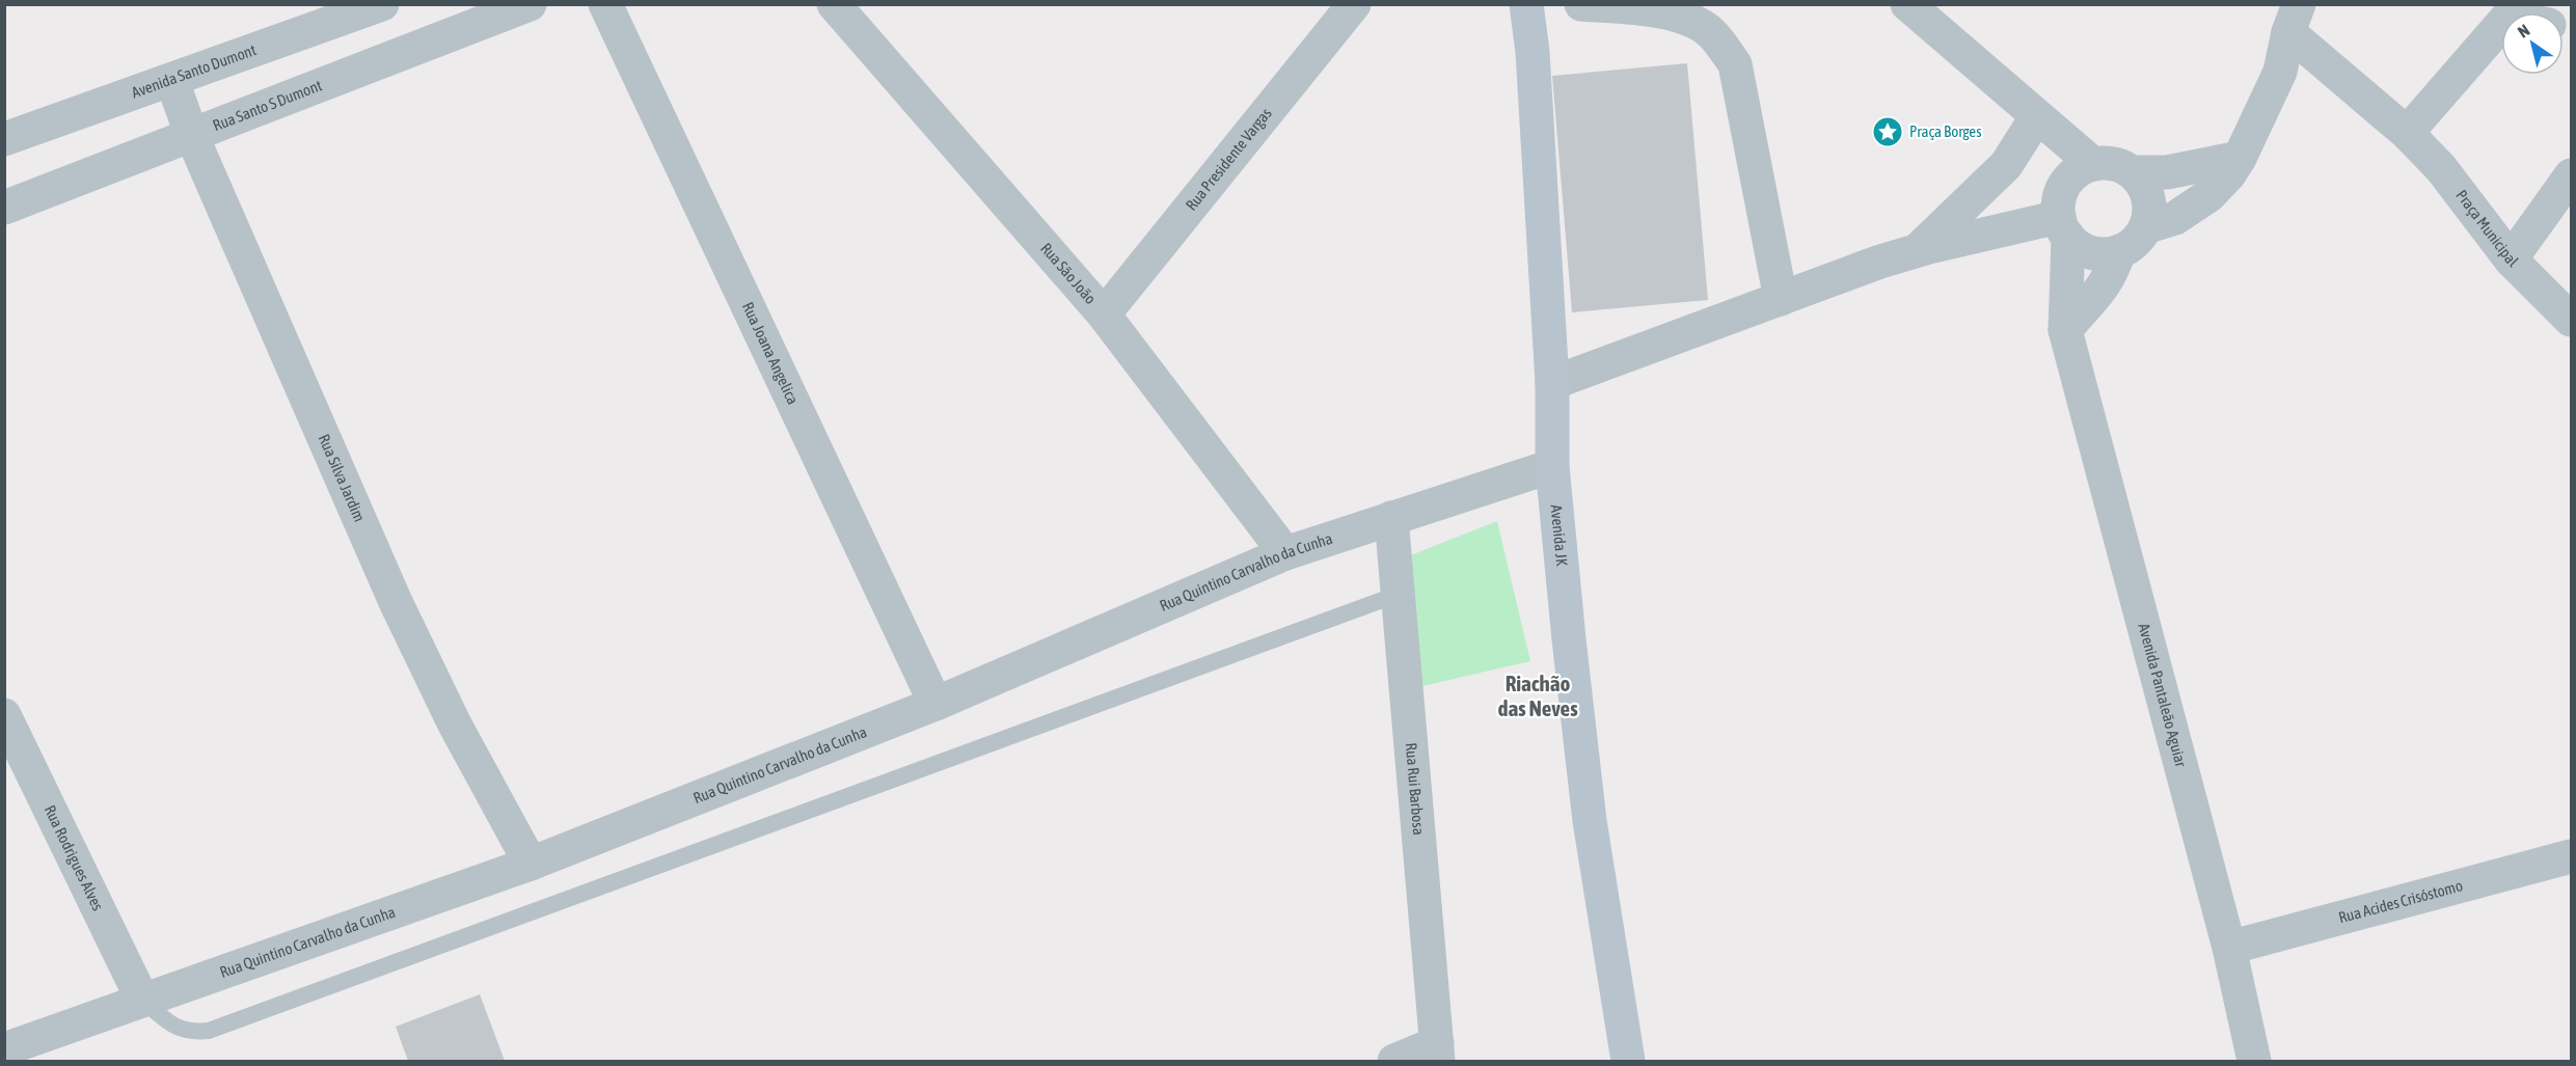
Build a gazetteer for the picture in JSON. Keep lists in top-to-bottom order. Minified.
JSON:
{"streets":{"street":["Avenida Santo Dumont","Rua Santo S Dumont","Rua Presidente Vargas","Praça Municipal","Rua São João","Rua Joana Angelica","Rua Silva Jardim","Avenida JK","Rua Quintino Carvalho da Cunha","Avenida Pantaleão Aguiar","Rua Rui Barbosa","Rua Rodrigues Alves","Rua Acides Crisóstomo"]},"crossings":[["Avenida Santo Dumont","Rua Silva Jardim"],["Rua Santo S Dumont","Rua Silva Jardim"],["Rua Presidente Vargas","Rua São João"],["Rua São João","Rua Quintino Carvalho da Cunha"],["Rua Joana Angelica","Rua Quintino Carvalho da Cunha"],["Rua Silva Jardim","Rua Quintino Carvalho da Cunha"],["Avenida JK","Rua Quintino Carvalho da Cunha"],["Rua Quintino Carvalho da Cunha","Rua Rui Barbosa"],["Rua Quintino Carvalho da Cunha","Rua Rodrigues Alves"],["Avenida Pantaleão Aguiar","Rua Acides Crisóstomo"]],"districts":["Riachão das Neves"],"places":{"place":["Praça Borges"]},"north":"top left"}
